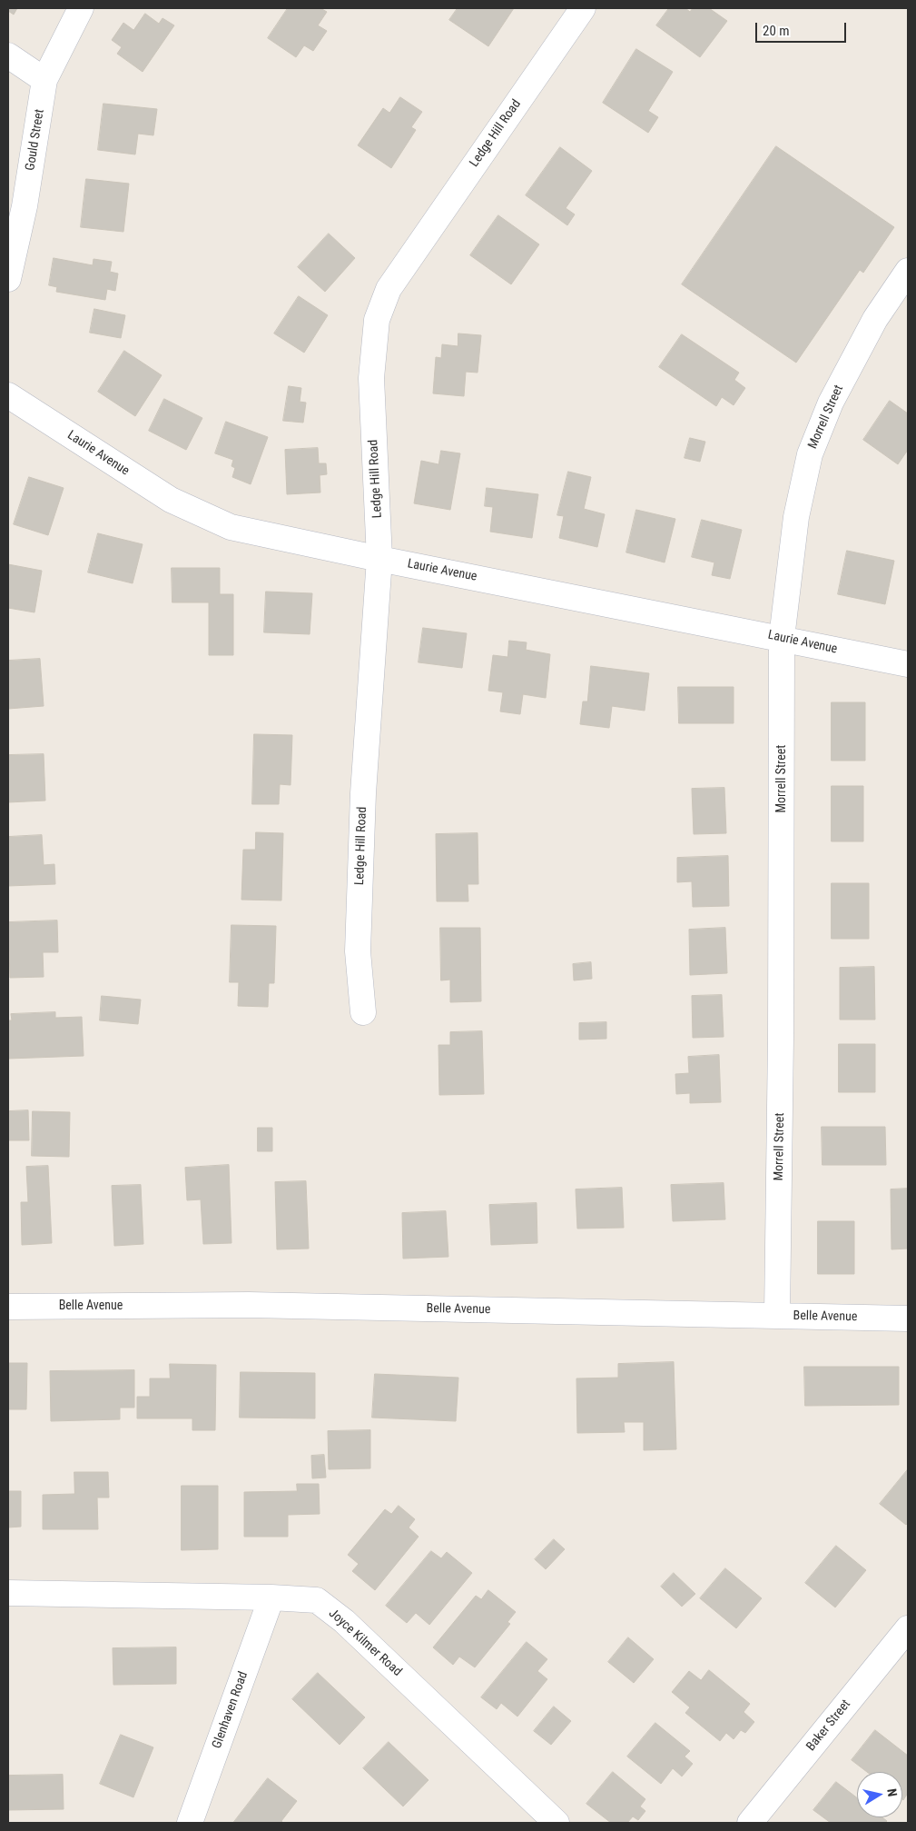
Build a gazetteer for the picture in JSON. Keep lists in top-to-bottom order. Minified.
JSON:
{"streets":{"street":["Ledge Hill Road","Gould Street","Morrell Street","Laurie Avenue","Belle Avenue","Joyce Kilmer Road","Glenhaven Road","Baker Street"]},"crossings":[["Ledge Hill Road","Laurie Avenue"],["Morrell Street","Laurie Avenue"],["Morrell Street","Belle Avenue"],["Joyce Kilmer Road","Glenhaven Road"]],"scale_bar":"20 m","north":"right"}
